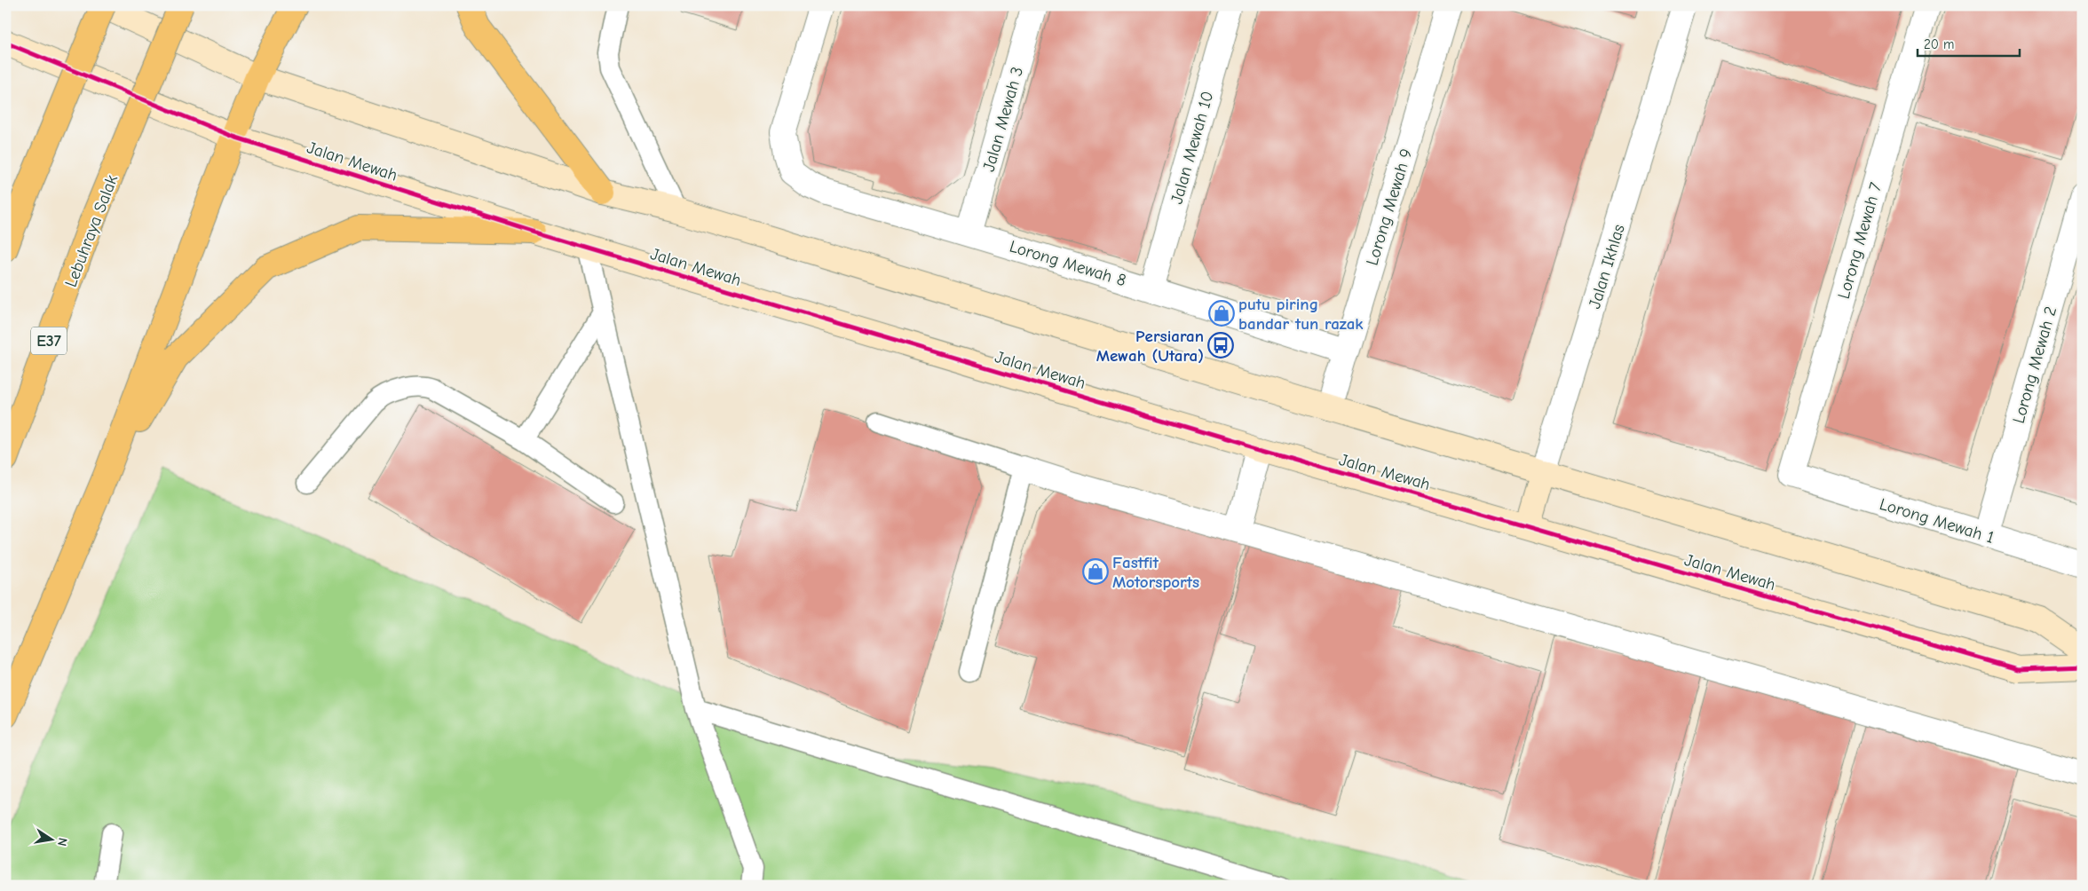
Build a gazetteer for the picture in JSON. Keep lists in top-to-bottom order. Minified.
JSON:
{"streets":{"highway":["Lebuhraya Salak","E37"],"street":["Jalan Mewah 3","Jalan Mewah 10","Jalan Mewah","Lorong Mewah 9","Lorong Mewah 7","Lorong Mewah 8","Jalan Ikhlas","Lorong Mewah 2","Lorong Mewah 1"]},"crossings":[["Jalan Mewah 3","Lorong Mewah 8"],["Jalan Mewah 10","Lorong Mewah 8"],["Jalan Mewah","Jalan Ikhlas"],["Lorong Mewah 9","Lorong Mewah 8"],["Lorong Mewah 7","Lorong Mewah 1"],["Lorong Mewah 2","Lorong Mewah 1"]],"places":{"shop":["putu piring bandar tun razak","Fastfit Motorsports"],"bus stop":["Persiaran Mewah (Utara)"]},"scale_bar":"20 m","north":"right"}
